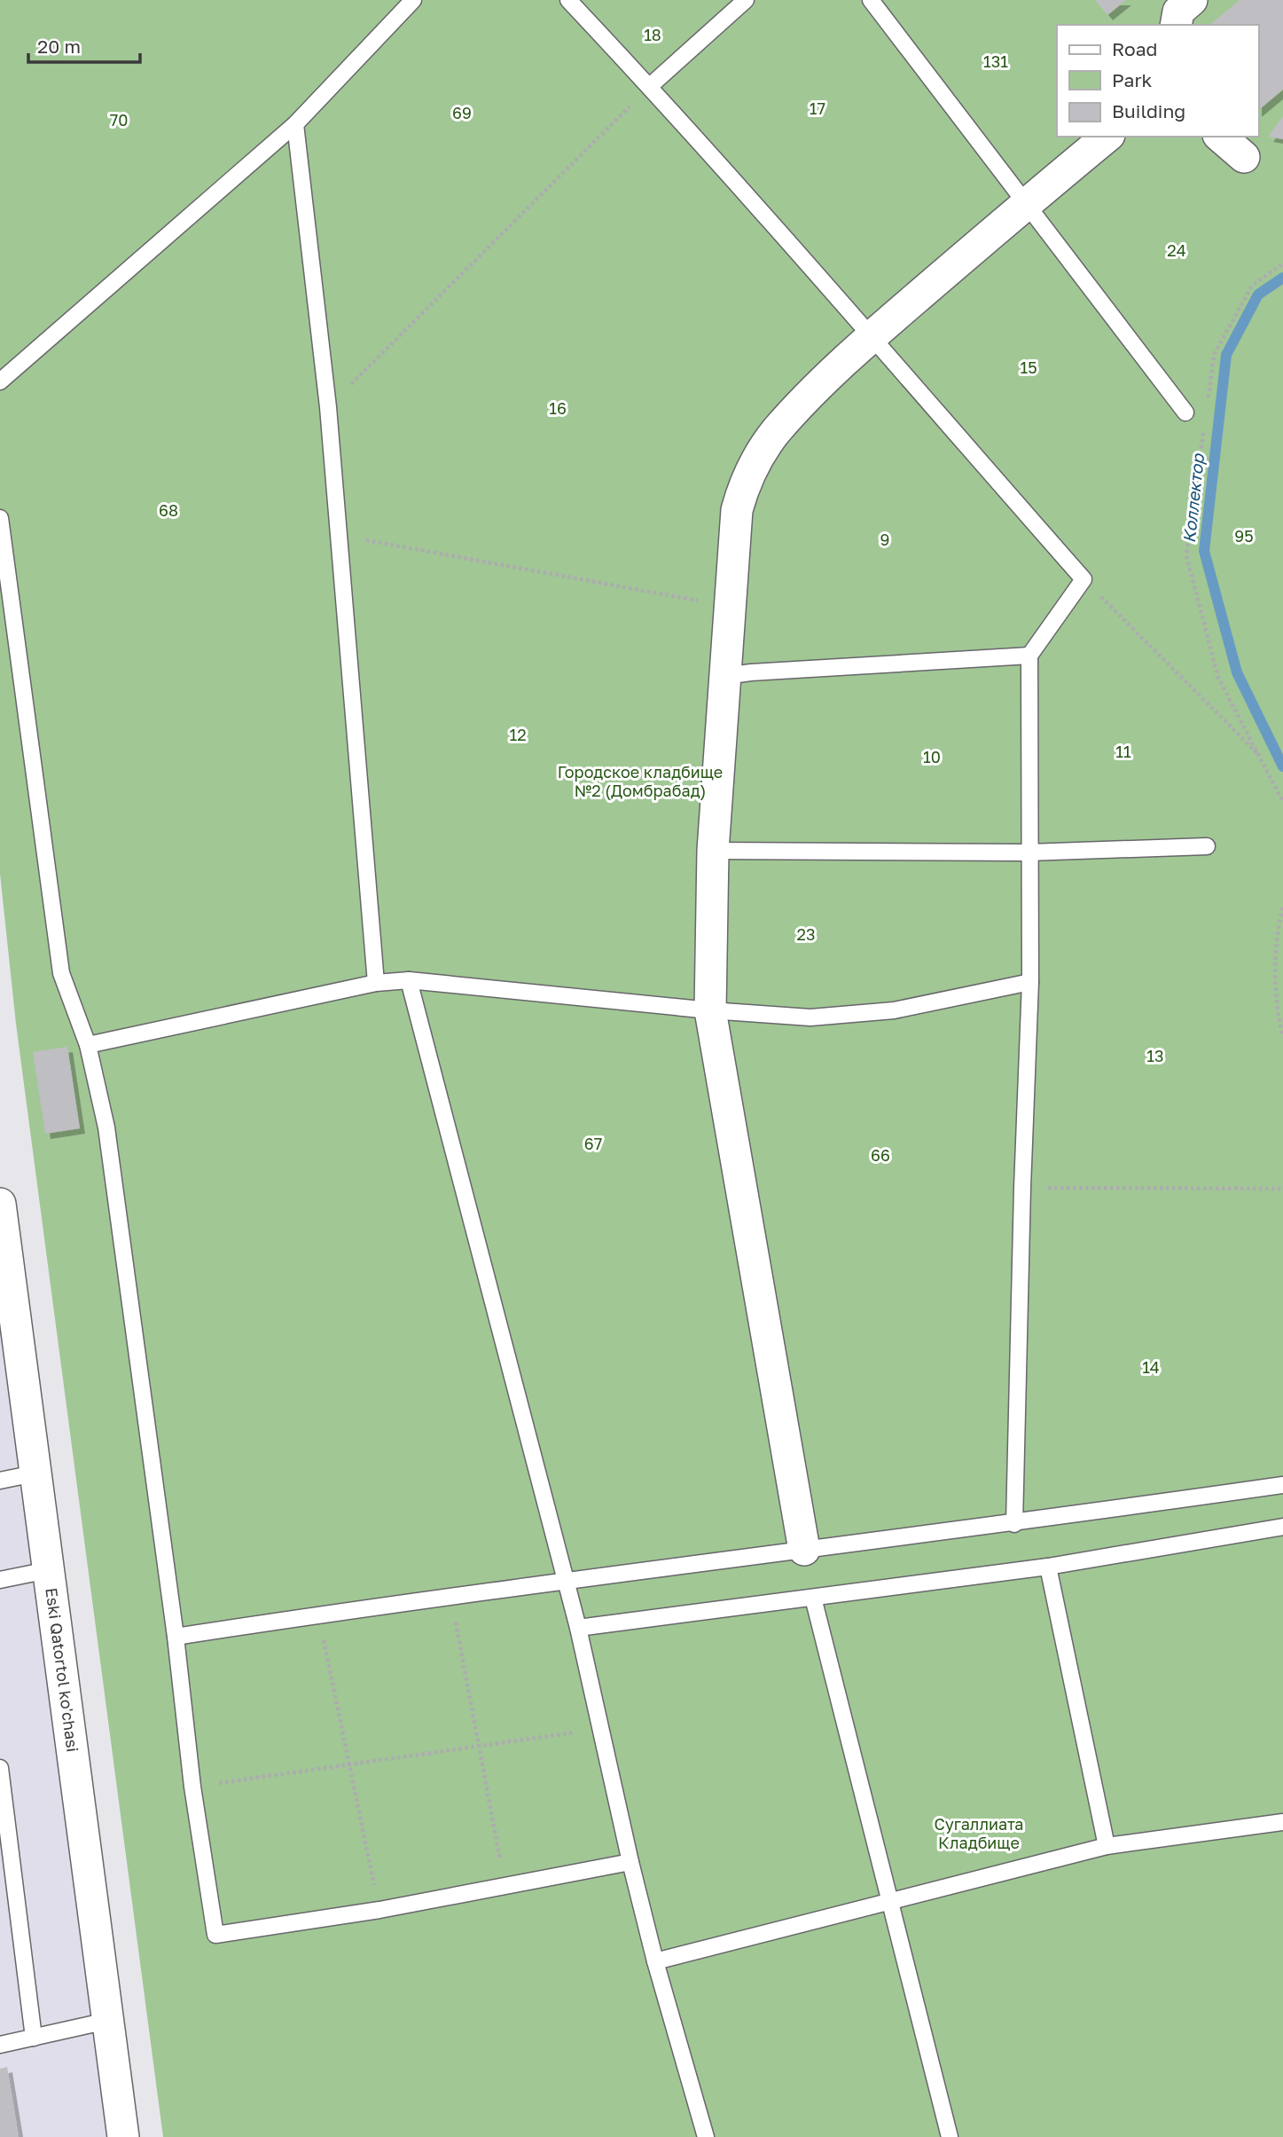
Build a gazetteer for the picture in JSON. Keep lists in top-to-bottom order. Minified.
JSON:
{"streets":{"street":["Eski Qatortol ko'chasi"]},"water":["Коллектор"],"parks":["18","131","17","69","70","24","15","16","68","95","9","12","11","10","Городское кладбище №2 (Домбрабад)","23","13","67","66","14","Сугаллиата Кладбище"],"legend":["Road","Park","Building"],"scale_bar":"20 m"}
